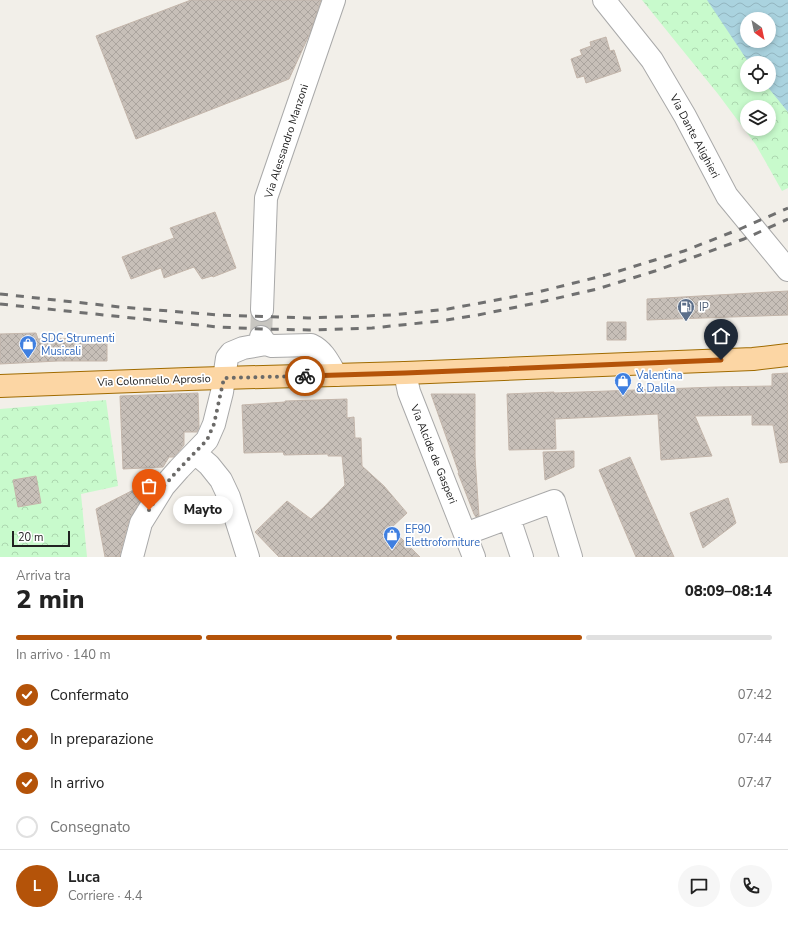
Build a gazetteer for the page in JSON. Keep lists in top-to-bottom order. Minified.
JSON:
{"streets":{"main road":["Via Colonnello Aprosio"],"street":["Via Dante Alighieri","Via Alessandro Manzoni","Via Alcide de Gasperi"]},"crossings":[["Via Colonnello Aprosio","Via Alcide de Gasperi"]],"places":{"fuel station":["IP"],"shop":["SDC Strumenti Musicali","Valentina & Dalila","EF90 Elettroforniture"],"other":["Mayto"]},"scale_bar":"20 m","north":"bottom right","page":{"bubble":"Mayto","scale":"20 m","heading":["2 min","Arriva tra","08:09–08:14"],"panel":["Luca","Corriere · 4.4"],"bar":"In arrivo · 140 m","list":[["Confermato","07:42"],["In preparazione","07:44"],["In arrivo","07:47"],"Consegnato"],"round":"L"}}
